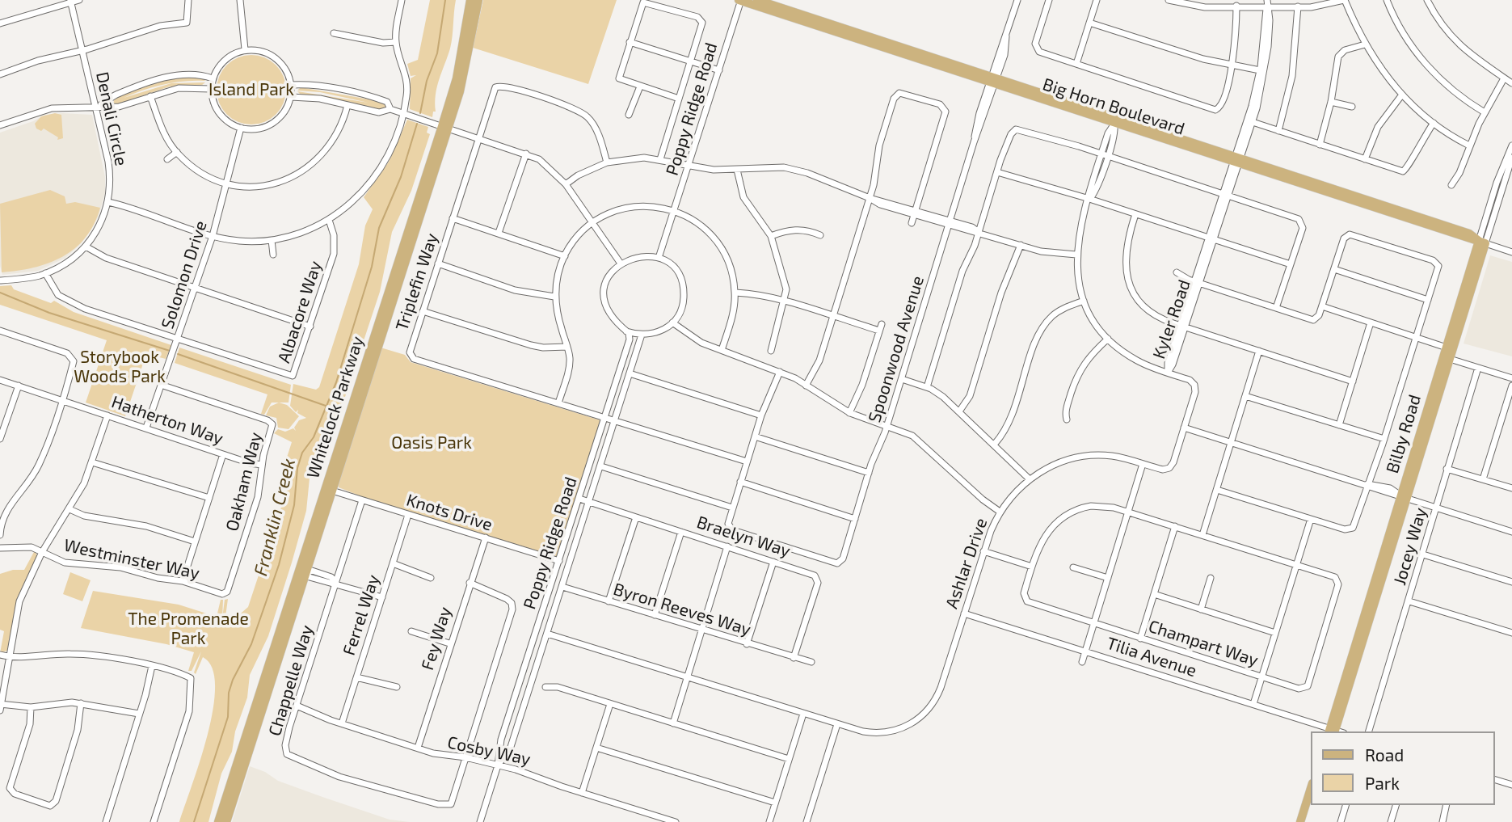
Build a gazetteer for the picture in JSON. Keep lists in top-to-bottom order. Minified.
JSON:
{"streets":{"main road":["Big Horn Boulevard","Whitelock Parkway","Bilby Road"],"street":["Poppy Ridge Road","Denali Circle","Solomon Drive","Triplefin Way","Albacore Way","Kyler Road","Spoonwood Avenue","Hatherton Way","Oakham Way","Knots Drive","Braelyn Way","Jocey Way","Westminster Way","Ashlar Drive","Byron Reeves Way","Ferrel Way","Fey Way","Champart Way","Tilia Avenue","Chappelle Way","Cosby Way"]},"crossings":[["Big Horn Boulevard","Poppy Ridge Road"],["Big Horn Boulevard","Kyler Road"],["Big Horn Boulevard","Spoonwood Avenue"],["Big Horn Boulevard","Bilby Road"],["Big Horn Boulevard","Ashlar Drive"],["Poppy Ridge Road","Triplefin Way"],["Poppy Ridge Road","Knots Drive"],["Poppy Ridge Road","Braelyn Way"],["Poppy Ridge Road","Ashlar Drive"],["Poppy Ridge Road","Byron Reeves Way"],["Poppy Ridge Road","Cosby Way"],["Denali Circle","Albacore Way"],["Solomon Drive","Albacore Way"],["Solomon Drive","Hatherton Way"],["Solomon Drive","Oakham Way"],["Kyler Road","Ashlar Drive"],["Whitelock Parkway","Knots Drive"],["Hatherton Way","Oakham Way"],["Bilby Road","Tilia Avenue"],["Oakham Way","Westminster Way"],["Knots Drive","Ferrel Way"],["Knots Drive","Fey Way"],["Knots Drive","Chappelle Way"],["Braelyn Way","Byron Reeves Way"],["Ashlar Drive","Tilia Avenue"],["Ferrel Way","Cosby Way"],["Fey Way","Cosby Way"],["Chappelle Way","Cosby Way"]],"water":["Franklin Creek"],"parks":["Island Park","Storybook Woods Park","Oasis Park","The Promenade Park"],"legend":["Road","Park"]}
